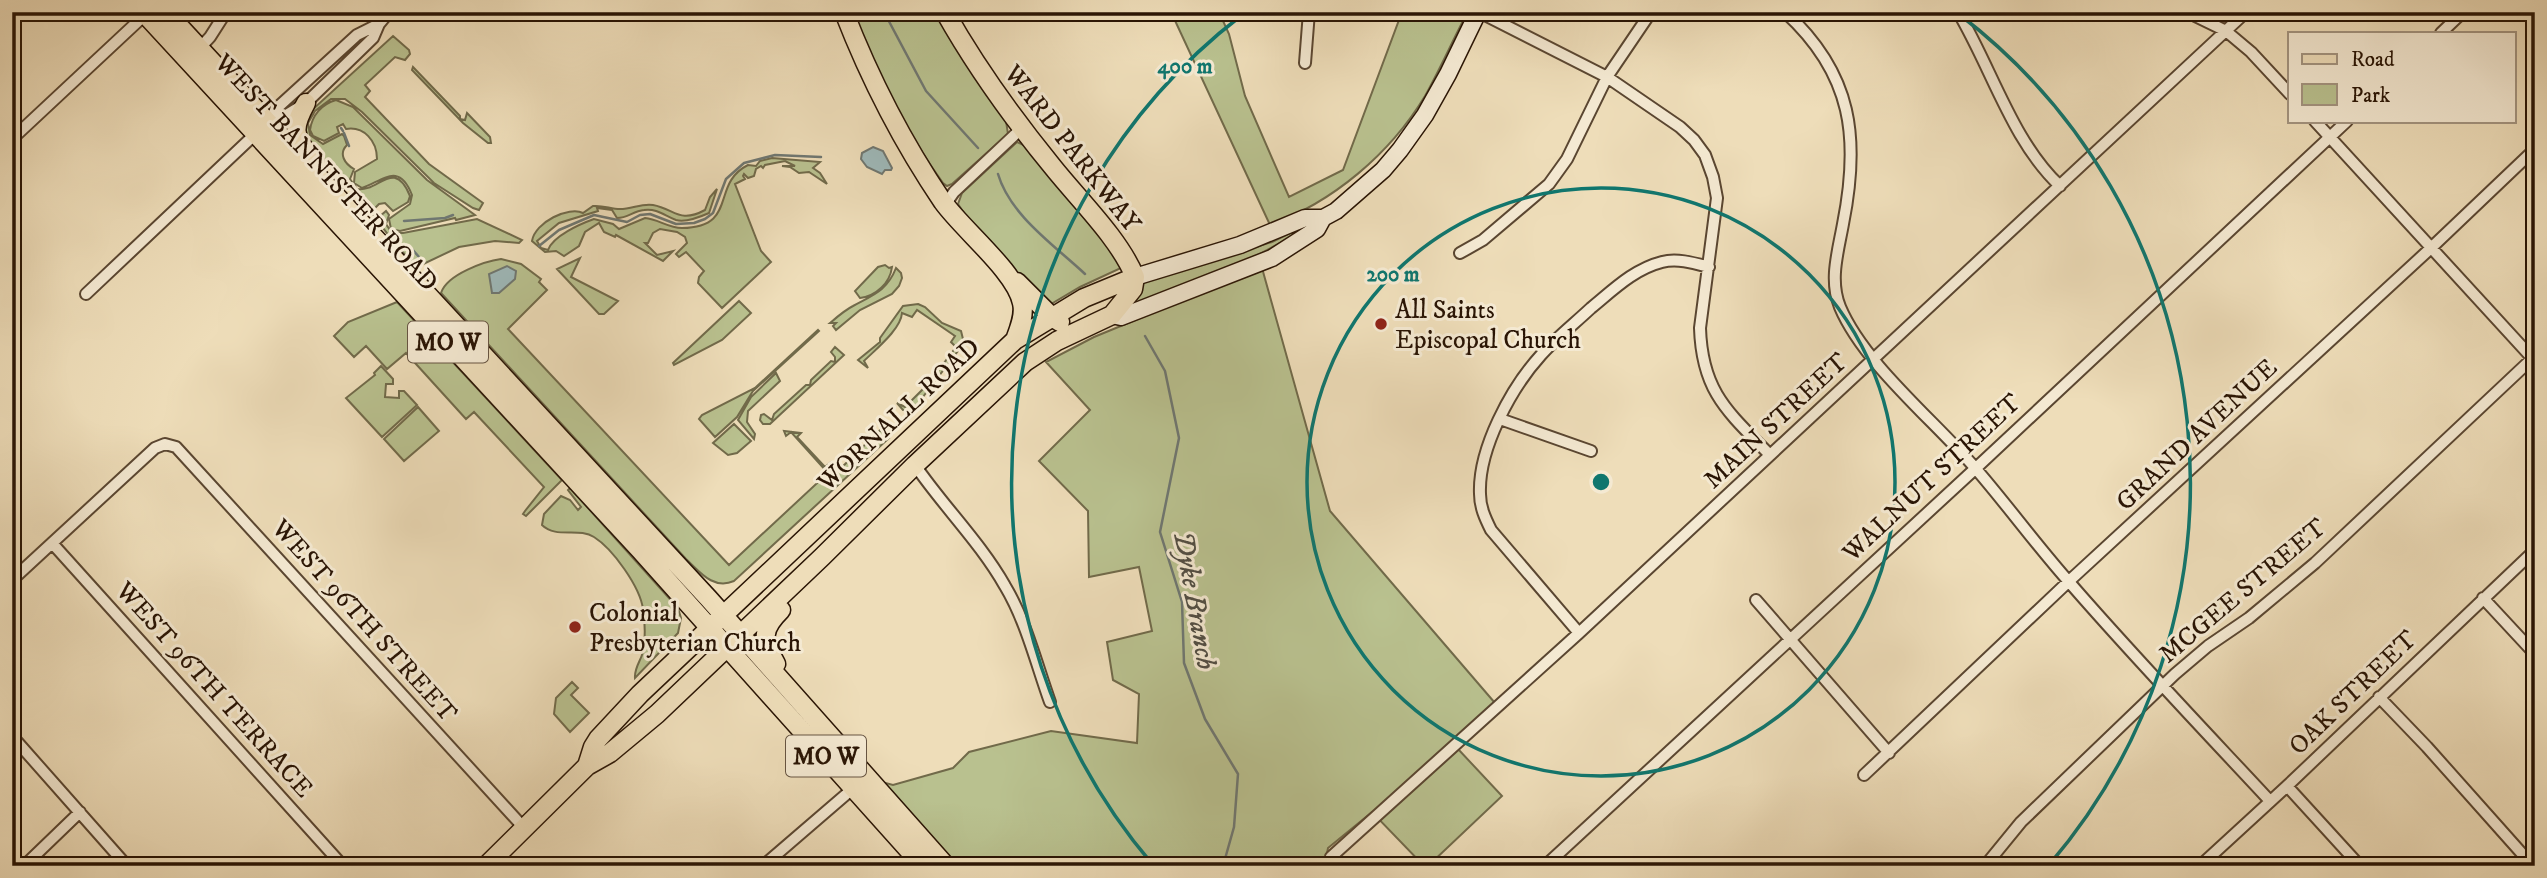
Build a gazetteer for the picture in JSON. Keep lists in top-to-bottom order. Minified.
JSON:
{"streets":{"main road":["WARD PARKWAY","WEST BANNISTER ROAD","MO W","WORNALL ROAD"],"street":["MAIN STREET","GRAND AVENUE","WALNUT STREET","MCGEE STREET","WEST 96TH STREET","WEST 96TH TERRACE","OAK STREET"]},"crossings":[["WARD PARKWAY","WORNALL ROAD"],["WEST BANNISTER ROAD","WORNALL ROAD"],["WORNALL ROAD","WEST 96TH STREET"],["WEST 96TH STREET","WEST 96TH TERRACE"]],"water":["Dyke Branch"],"places":["All Saints Episcopal Church","Colonial Presbyterian Church"],"legend":["Road","Park"],"rings":["400 m","200 m"]}
